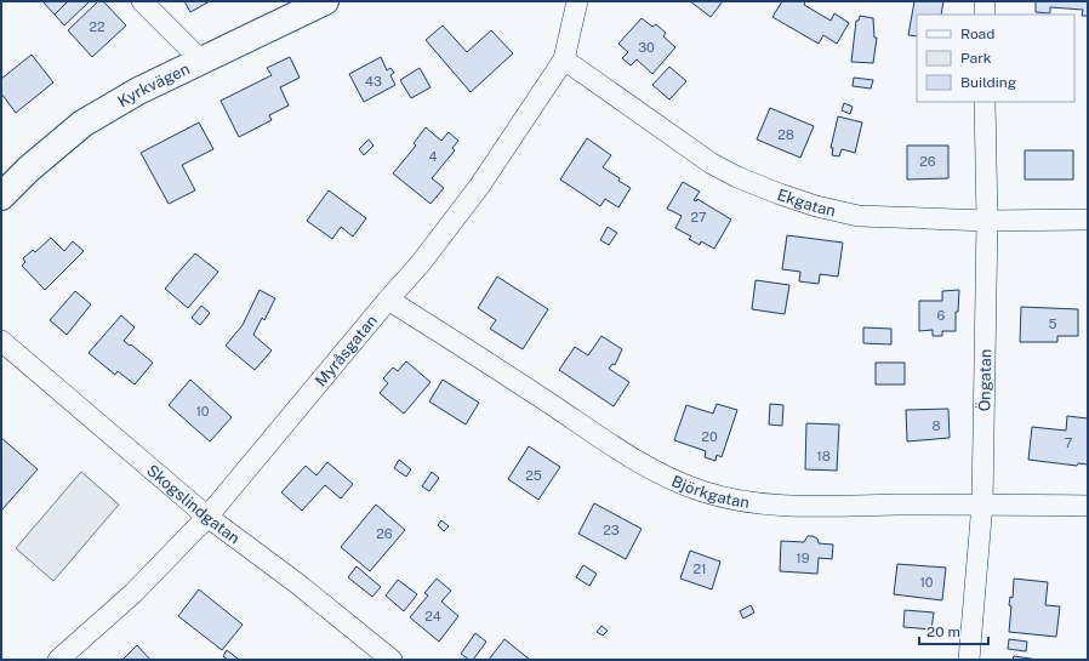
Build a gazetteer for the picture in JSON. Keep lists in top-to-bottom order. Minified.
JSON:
{"streets":{"street":["Kyrkvägen","Ekgatan","Myråsgatan","Öngatan","Björkgatan","Skogslindgatan"]},"crossings":[["Ekgatan","Myråsgatan"],["Ekgatan","Öngatan"],["Myråsgatan","Björkgatan"],["Myråsgatan","Skogslindgatan"],["Öngatan","Björkgatan"]],"house_numbers":["22","30","43","28","4","26","27","6","5","10","8","20","7","18","25","23","26","19","21","10","24"],"legend":["Road","Park","Building"],"scale_bar":"20 m"}
